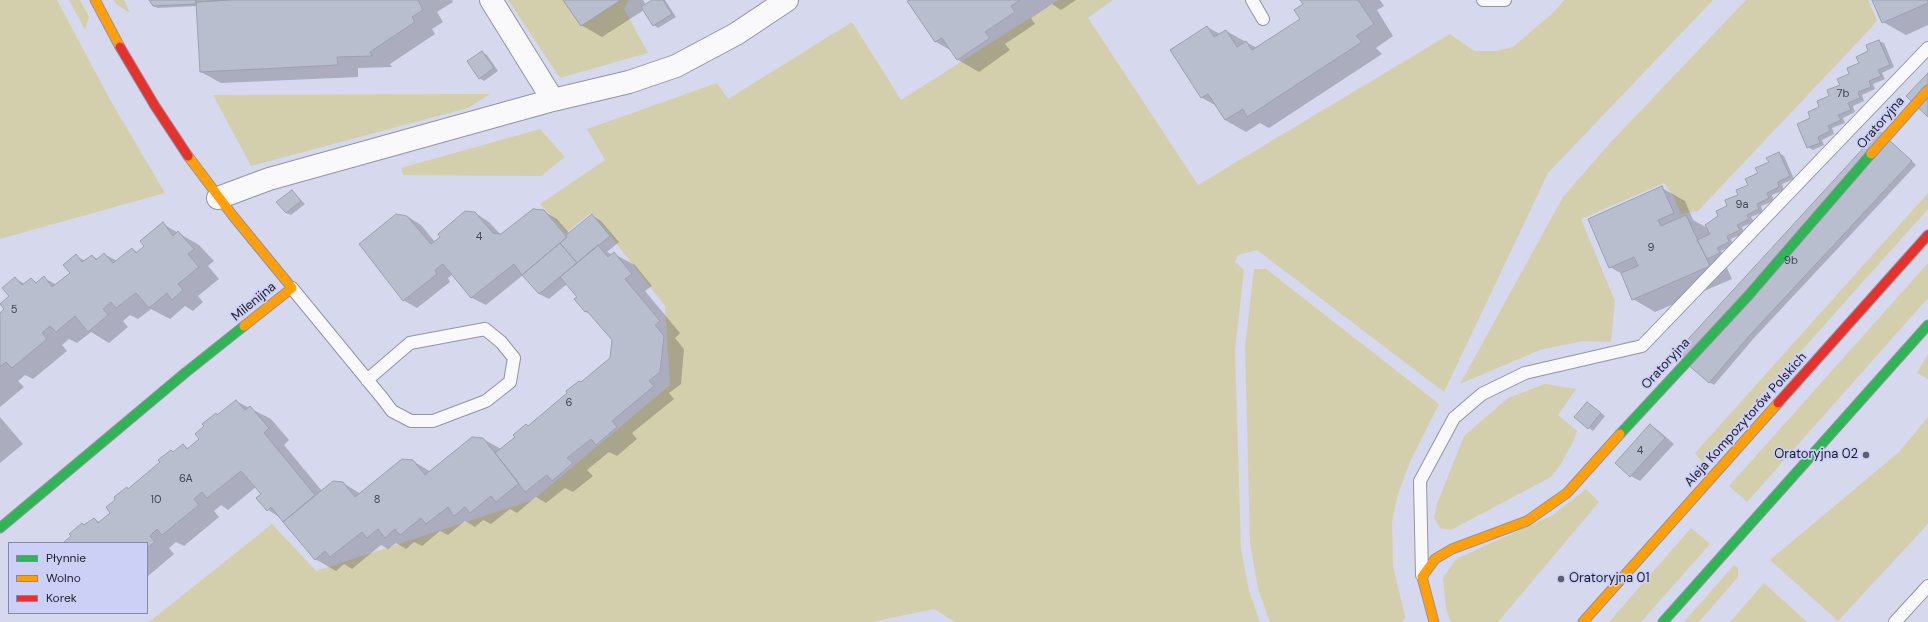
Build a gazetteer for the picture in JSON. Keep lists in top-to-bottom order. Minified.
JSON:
{"streets":{"street":["Oratoryjna","Milenijna","Aleja Kompozytorów Polskich"]},"places":["Oratoryjna 02","Oratoryjna 01"],"house_numbers":["7b","9a","4","9","9b","5","6","4","6A","10","8"],"legend":["Płynnie","Wolno","Korek"]}
